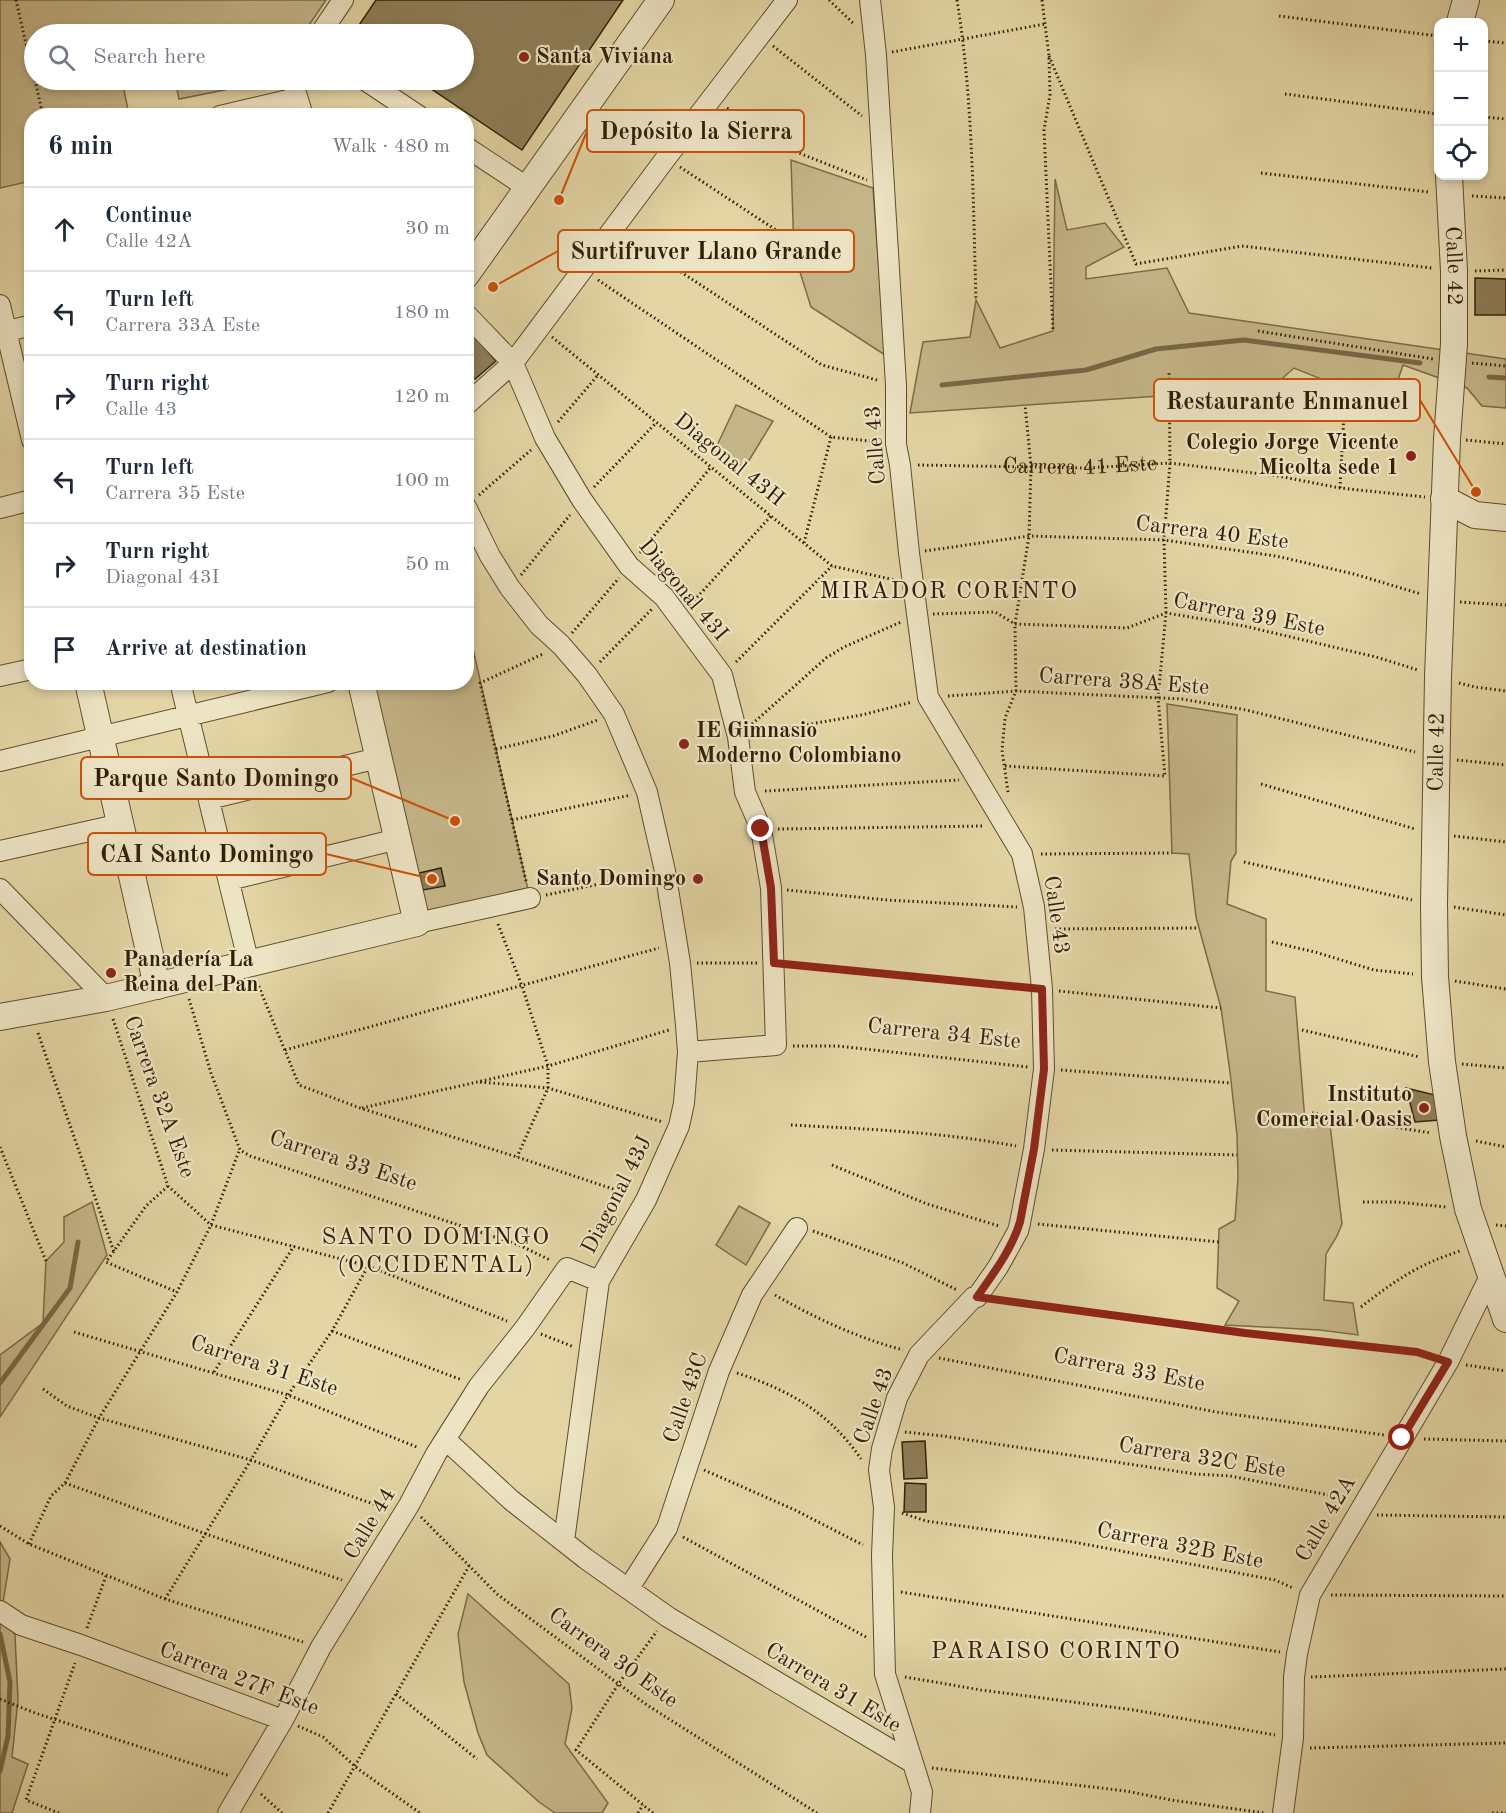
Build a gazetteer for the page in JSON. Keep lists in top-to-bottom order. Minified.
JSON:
{"streets":{"street":["Calle 42","Calle 43","Diagonal 43I","Diagonal 43J","Carrera 31 Este","Calle 43C","Calle 42A","Calle 44","Carrera 27F Este"],"path":["Diagonal 43H","Carrera 41 Este","Carrera 40 Este","Carrera 39 Este","Carrera 38A Este","Carrera 34 Este","Carrera 32A Este","Carrera 33 Este","Carrera 32C Este","Carrera 32B Este","Carrera 30 Este"]},"crossings":[["Calle 42","Carrera 41 Este"],["Calle 42","Carrera 40 Este"],["Calle 42","Carrera 39 Este"],["Calle 42","Carrera 38A Este"],["Calle 42","Calle 42A"],["Calle 43","Diagonal 43H"],["Calle 43","Carrera 41 Este"],["Calle 43","Carrera 40 Este"],["Calle 43","Carrera 39 Este"],["Calle 43","Carrera 38A Este"],["Calle 43","Carrera 34 Este"],["Calle 43","Carrera 33 Este"],["Calle 43","Carrera 31 Este"],["Calle 43","Carrera 32C Este"],["Calle 43","Carrera 32B Este"],["Diagonal 43I","Carrera 39 Este"],["Diagonal 43I","Carrera 38A Este"],["Diagonal 43I","Carrera 34 Este"],["Carrera 39 Este","Carrera 38A Este"],["Carrera 32A Este","Diagonal 43J"],["Carrera 32A Este","Calle 44"],["Carrera 33 Este","Calle 43C"],["Carrera 33 Este","Calle 42A"],["Carrera 33 Este","Calle 44"],["Diagonal 43J","Carrera 31 Este"],["Carrera 31 Este","Calle 43C"],["Carrera 31 Este","Calle 44"],["Carrera 32C Este","Calle 42A"],["Calle 42A","Carrera 32B Este"],["Calle 44","Carrera 30 Este"],["Calle 44","Carrera 27F Este"]],"districts":["MIRADOR CORINTO","SANTO DOMINGO (OCCIDENTAL)","PARAISO CORINTO"],"places":["Santa Viviana","Depósito la Sierra","Surtifruver Llano Grande","Colegio Jorge Vicente Micolta sede 1","Restaurante Enmanuel","IE Gimnasio Moderno Colombiano","Parque Santo Domingo","CAI Santo Domingo","Santo Domingo","Panadería La Reina del Pan","Instituto Comercial Oasis"],"page":{"map_buttons":["+","−"],"search":"Search here","heading":["6 min","Walk · 480 m"],"list":[["Continue","Calle 42A","30 m"],["Turn left","Carrera 33A Este","180 m"],["Turn right","Calle 43","120 m"],["Turn left","Carrera 35 Este","100 m"],["Turn right","Diagonal 43I","50 m"],"Arrive at destination"]}}
